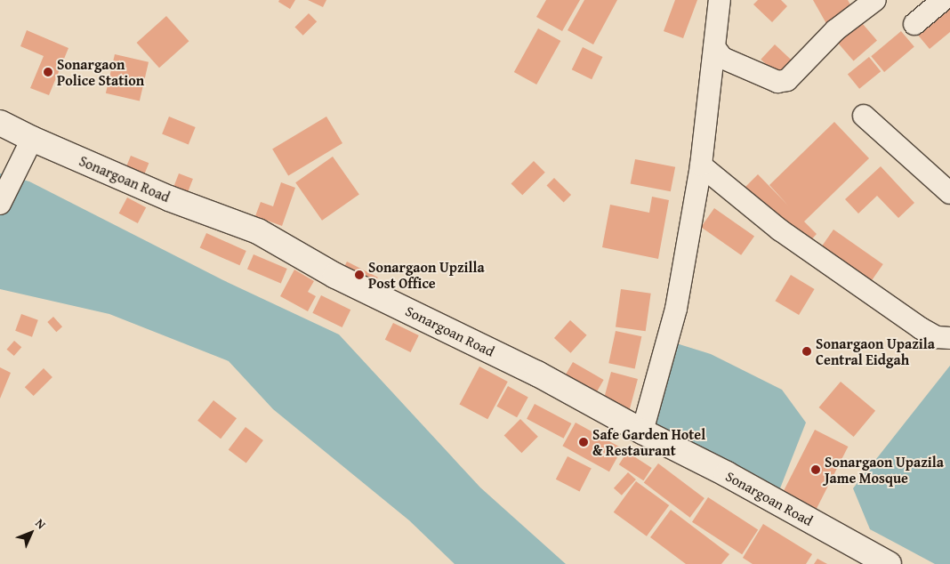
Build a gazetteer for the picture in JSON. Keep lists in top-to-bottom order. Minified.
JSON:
{"streets":{"main road":["Sonargoan Road"]},"places":["Sonargaon Police Station","Sonargaon Upzilla Post Office","Sonargaon Upazila Central Eidgah","Safe Garden Hotel & Restaurant","Sonargaon Upazila Jame Mosque"],"north":"top right"}
